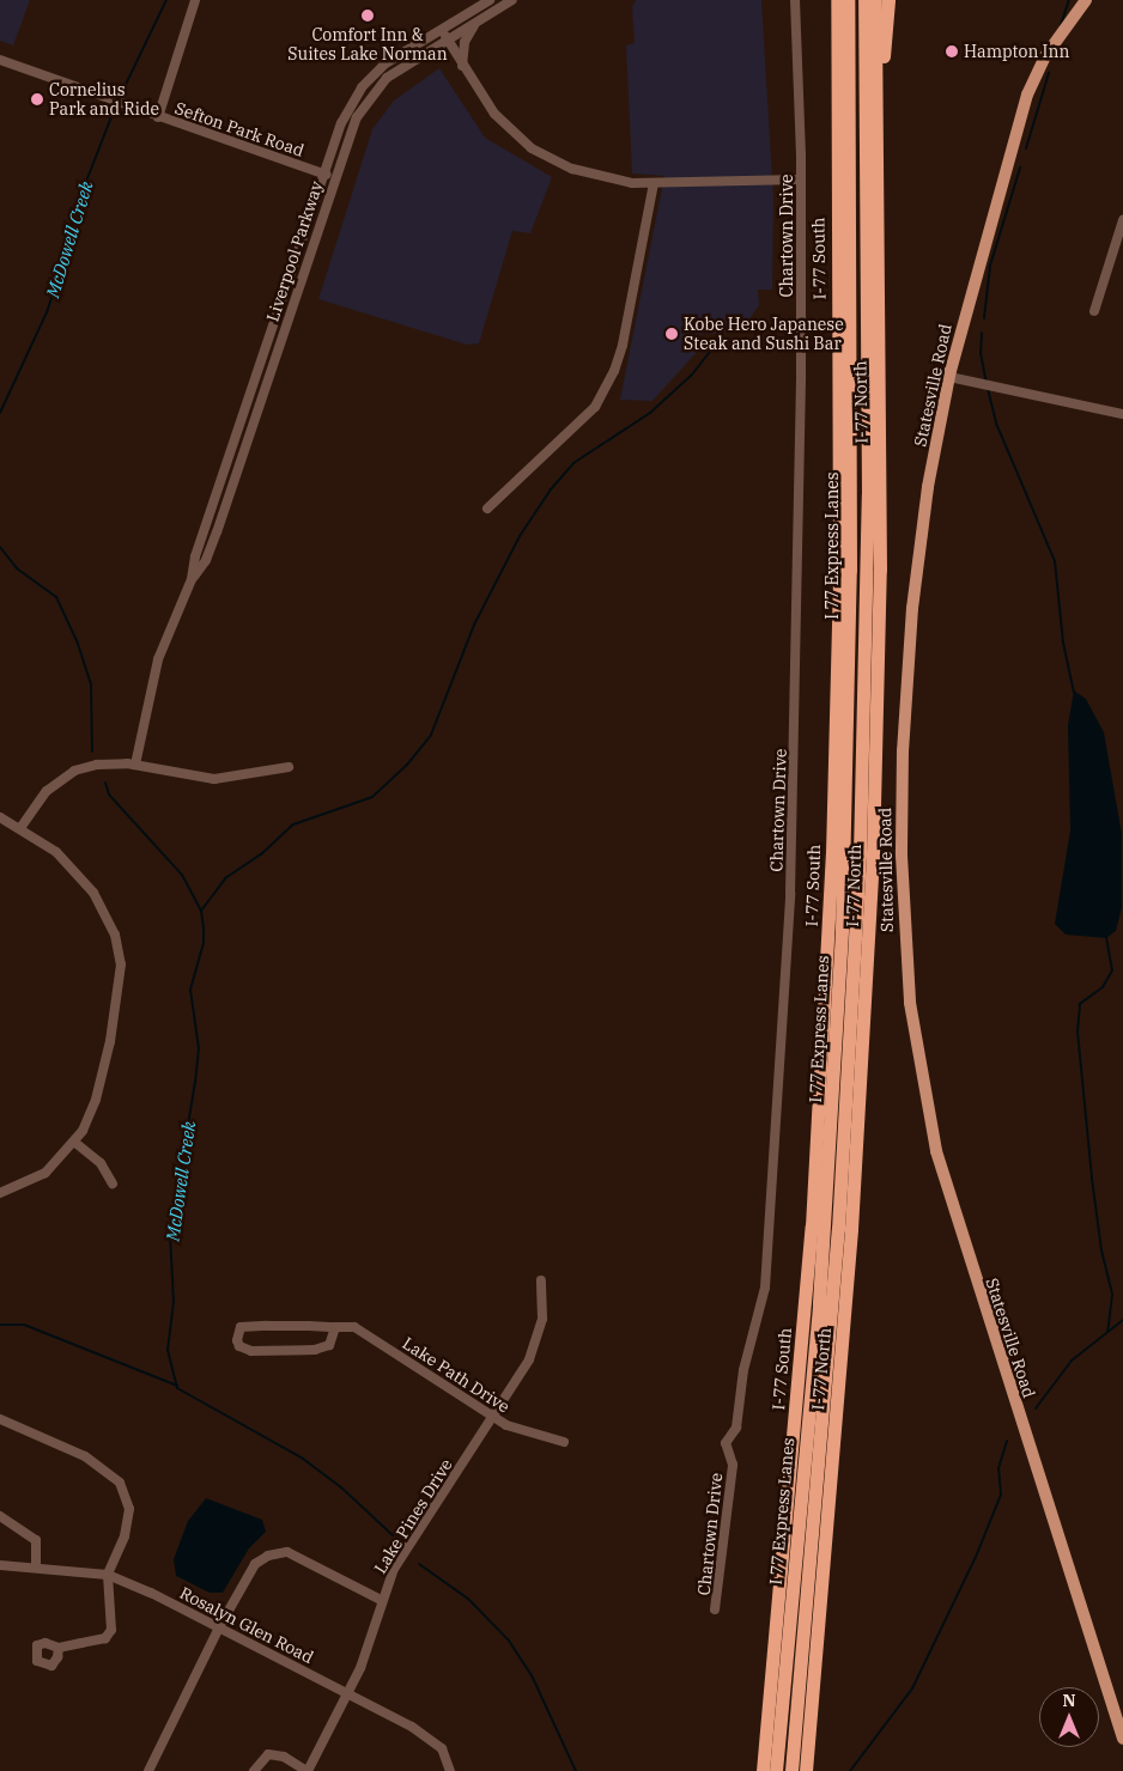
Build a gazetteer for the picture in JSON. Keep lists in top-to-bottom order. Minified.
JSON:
{"streets":{"highway":["I-77 South","I-77 North","I 77 Express Lanes"],"main road":["Statesville Road"],"street":["Sefton Park Road","Chartown Drive","Liverpool Parkway","Lake Path Drive","Lake Pines Drive","Rosalyn Glen Road"]},"crossings":[["Sefton Park Road","Liverpool Parkway"],["Lake Path Drive","Lake Pines Drive"],["Lake Pines Drive","Rosalyn Glen Road"]],"water":["McDowell Creek"],"places":["Comfort Inn & Suites Lake Norman","Hampton Inn","Cornelius Park and Ride","Kobe Hero Japanese Steak and Sushi Bar"],"north":"top"}
